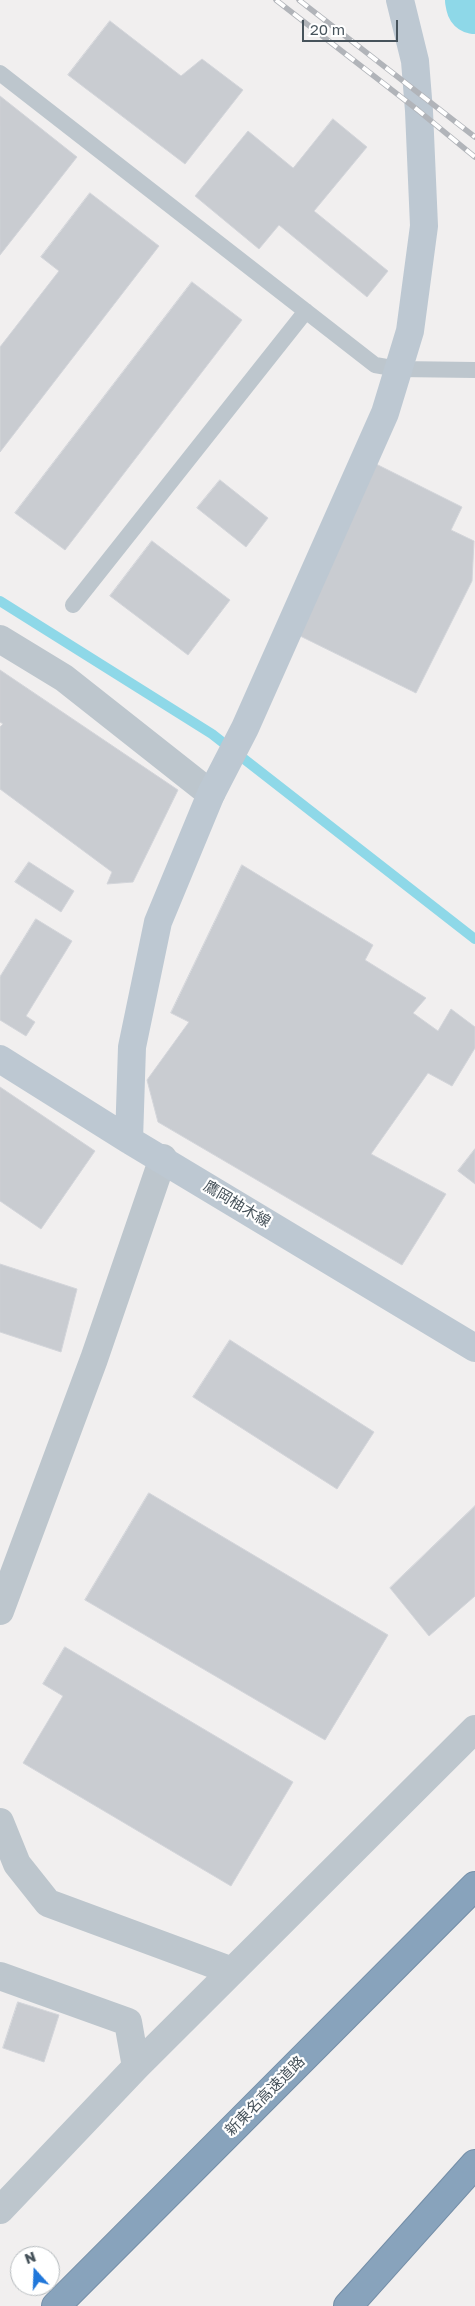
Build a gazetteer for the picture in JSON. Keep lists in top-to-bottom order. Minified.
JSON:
{"streets":{"highway":["新東名高速道路"],"street":["鷹岡柚木線"]},"scale_bar":"20 m","north":"top"}
